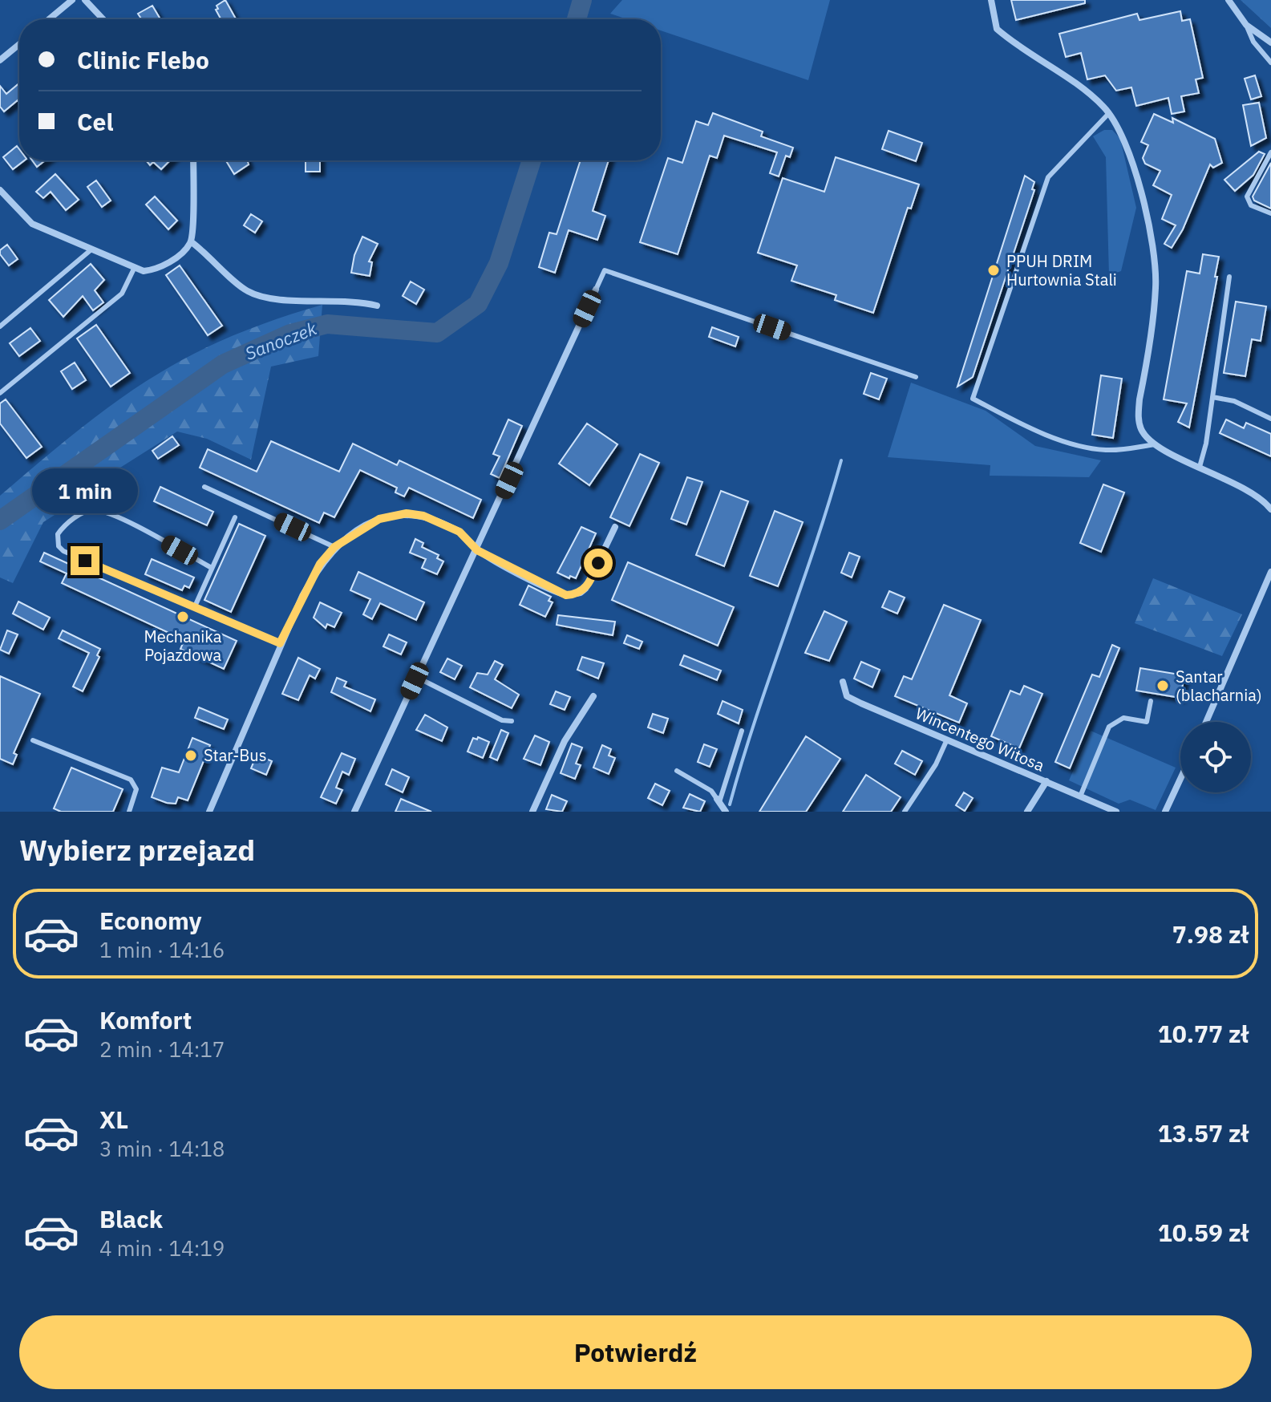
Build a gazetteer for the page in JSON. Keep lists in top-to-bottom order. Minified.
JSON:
{"streets":{"street":["Wincentego Witosa"]},"water":["Sanoczek"],"places":["PPUH DRIM Hurtownia Stali","Mechanika Pojazdowa","Santar (blacharnia)","Star-Bus"],"page":{"banner":["Clinic Flebo","Cel"],"bubble":"1 min","heading":"Wybierz przejazd","list":[{"name":"Economy","note":"1 min · 14:16","value":"7.98 zł"},{"name":"Komfort","note":"2 min · 14:17","value":"10.77 zł"},{"name":"XL","note":"3 min · 14:18","value":"13.57 zł"},{"name":"Black","note":"4 min · 14:19","value":"10.59 zł"}],"buttons":"Potwierdź"}}
